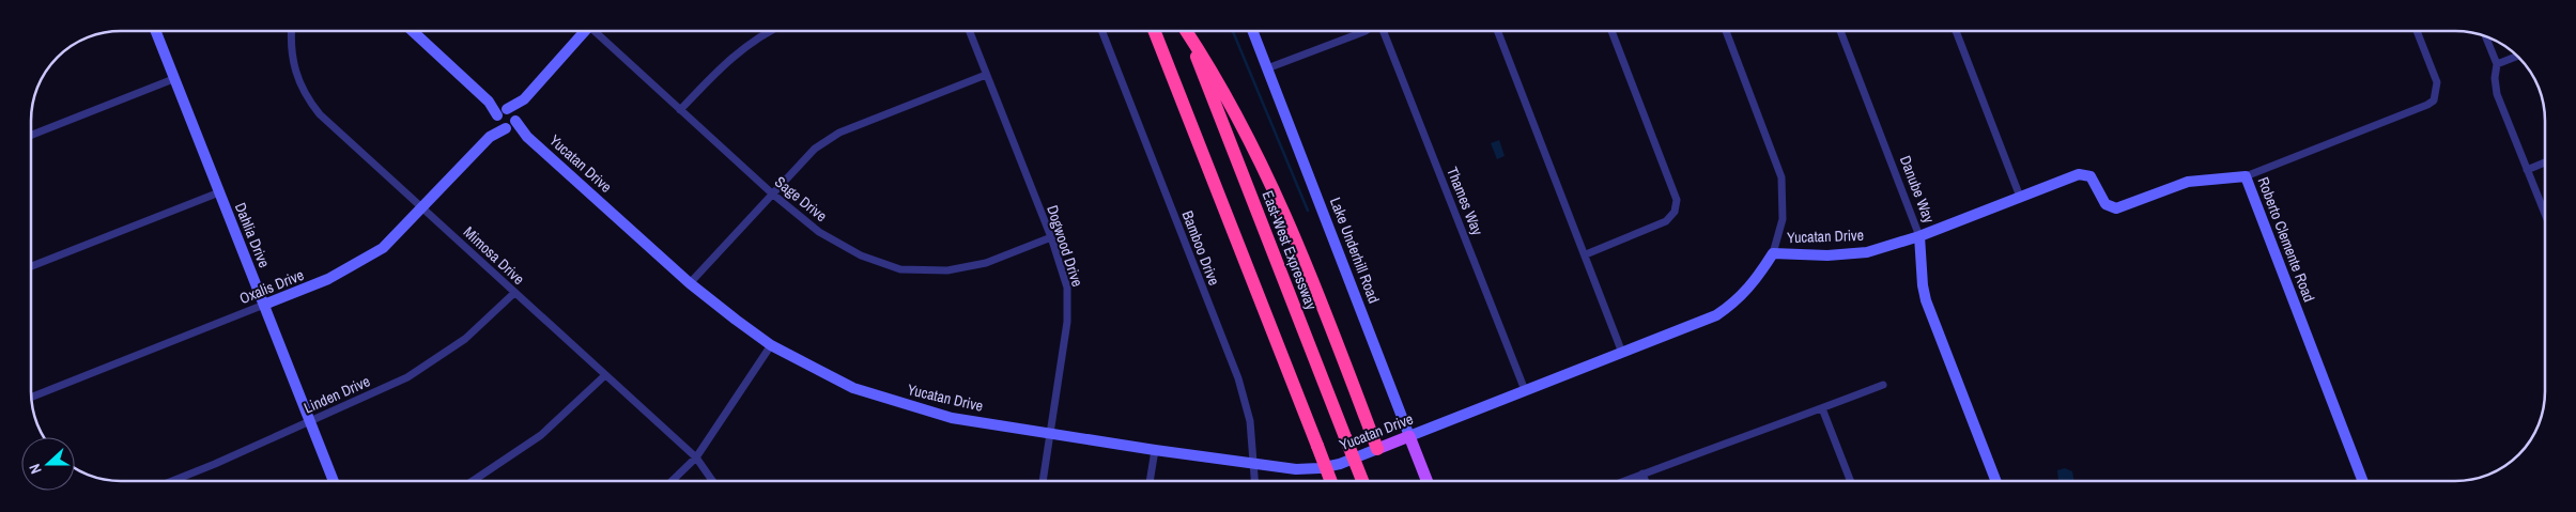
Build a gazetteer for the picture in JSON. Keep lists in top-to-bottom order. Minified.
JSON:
{"streets":{"highway":["East-West Expressway"],"main road":["Yucatan Drive","Lake Underhill Road"],"street":["Danube Way","Sage Drive","Thames Way","Dahlia Drive","Roberto Clemente Road","Dogwood Drive","Bamboo Drive","Mimosa Drive","Oxalis Drive","Linden Drive"]},"crossings":[["Yucatan Drive","Danube Way"],["Yucatan Drive","Thames Way"],["Yucatan Drive","Roberto Clemente Road"],["Yucatan Drive","Dogwood Drive"],["Yucatan Drive","Bamboo Drive"],["Yucatan Drive","Lake Underhill Road"],["Yucatan Drive","Oxalis Drive"],["Sage Drive","Dogwood Drive"],["Dahlia Drive","Oxalis Drive"],["Dahlia Drive","Linden Drive"],["Mimosa Drive","Oxalis Drive"],["Mimosa Drive","Linden Drive"]],"north":"left"}
